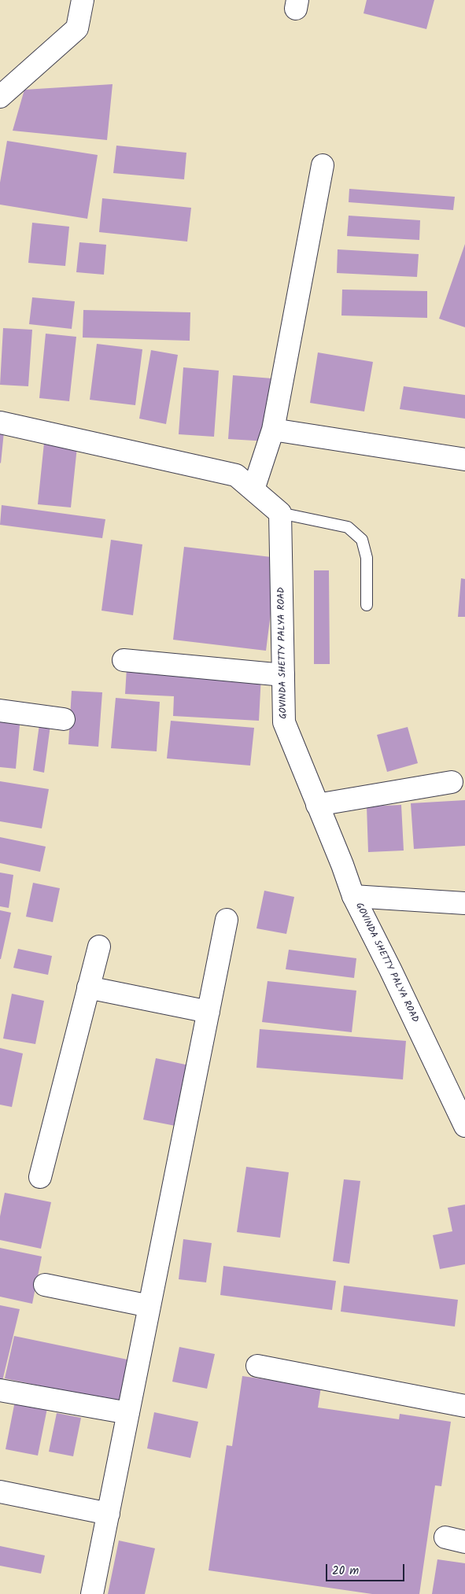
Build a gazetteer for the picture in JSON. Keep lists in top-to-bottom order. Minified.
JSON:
{"streets":{"street":["GOVINDA SHETTY PALYA ROAD"]},"scale_bar":"20 m"}
